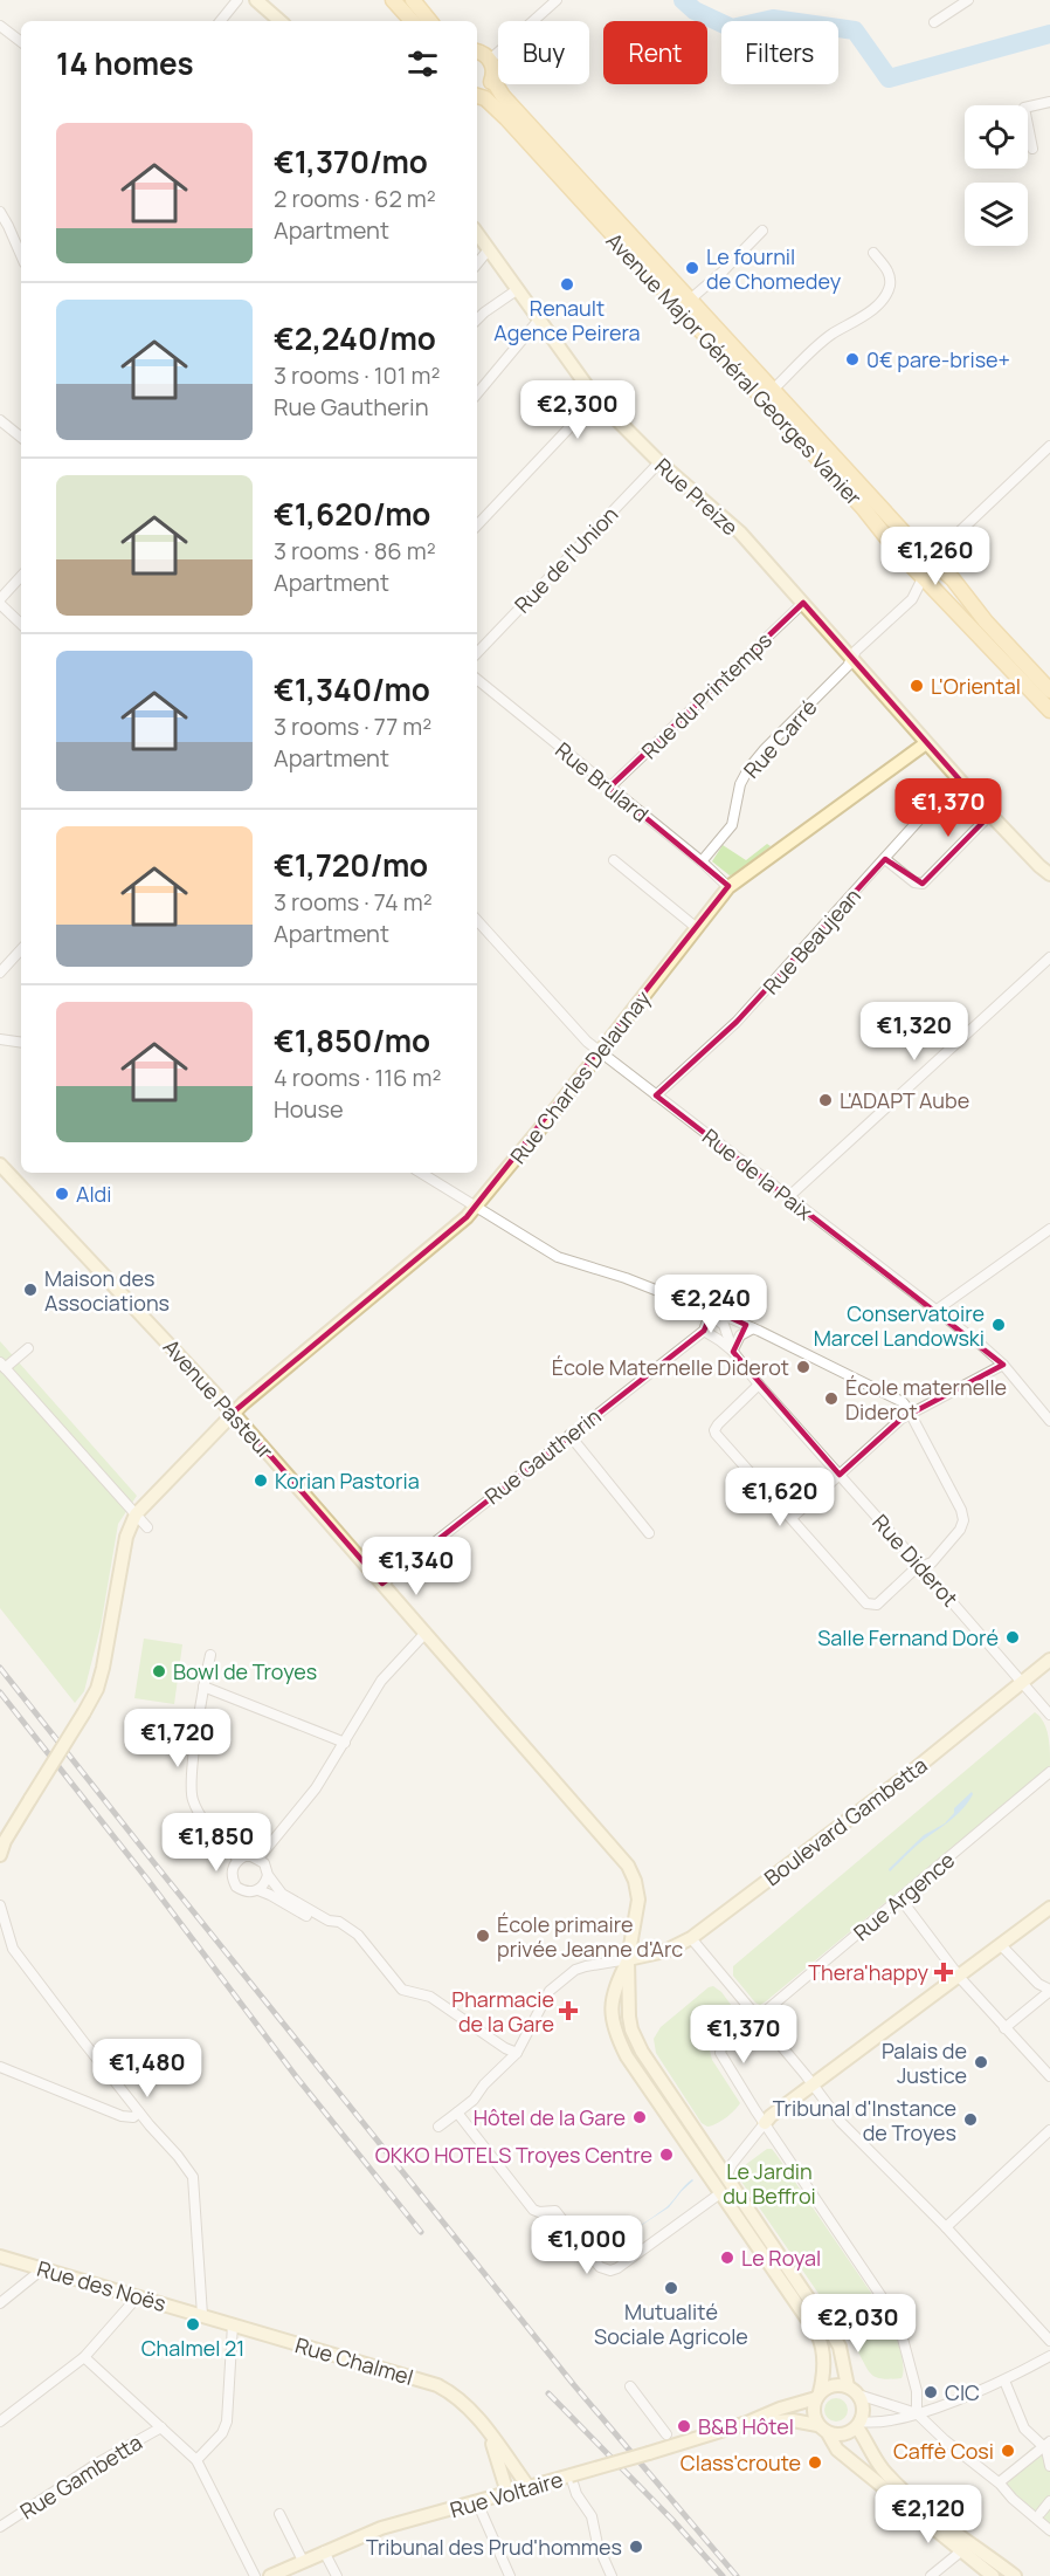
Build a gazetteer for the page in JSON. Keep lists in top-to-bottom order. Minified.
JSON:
{"streets":{"main road":["Avenue Major Général Georges Vanier","Rue Preize","Rue Charles Delaunay","Avenue Pasteur","Boulevard Gambetta","Rue des Noës","Rue Chalmel","Rue Voltaire"],"street":["Rue de l'Union","Rue du Printemps","Rue Carré","Rue Brulard","Rue Beaujean","Rue de la Paix","Rue Gautherin","Rue Diderot","Rue Argence","Rue Gambetta"]},"crossings":[["Avenue Major Général Georges Vanier","Rue Carré"],["Rue Preize","Rue de l'Union"],["Rue Preize","Rue du Printemps"],["Rue Preize","Rue Carré"],["Rue Preize","Rue Beaujean"],["Rue Preize","Rue Charles Delaunay"],["Rue du Printemps","Rue Brulard"],["Rue Carré","Rue Brulard"],["Rue Brulard","Rue Charles Delaunay"],["Rue Beaujean","Rue de la Paix"],["Rue Charles Delaunay","Rue de la Paix"],["Rue Charles Delaunay","Avenue Pasteur"],["Avenue Pasteur","Rue Gautherin"],["Avenue Pasteur","Boulevard Gambetta"],["Rue Gautherin","Rue Diderot"],["Rue Diderot","Boulevard Gambetta"],["Rue des Noës","Rue Chalmel"],["Rue Chalmel","Rue Voltaire"]],"parks":["Le Jardin du Beffroi"],"places":{"other":["Le fournil de Chomedey","Renault Agence Peirera","0€ pare-brise+","L'Oriental","L'ADAPT Aube","Aldi","Maison des Associations","Conservatoire Marcel Landowski","École Maternelle Diderot","École maternelle Diderot","Korian Pastoria","Salle Fernand Doré","Bowl de Troyes","École primaire privée Jeanne d'Arc","Palais de Justice","Hôtel de la Gare","Tribunal d'Instance de Troyes","OKKO HOTELS Troyes Centre","Le Royal","Mutualité Sociale Agricole","Chalmel 21","CIC","B&B Hôtel","Caffè Cosi","Class'croute","Tribunal des Prud'hommes"],"health":["Thera'happy","Pharmacie de la Gare"]},"page":{"chip":["Buy","Rent","Filters"],"heading":"14 homes","list":[{"name":"€1,370/mo","note":"2 rooms · 62 m² · Apartment"},{"name":"€2,240/mo","note":"3 rooms · 101 m² · Rue Gautherin"},{"name":"€1,620/mo","note":"3 rooms · 86 m² · Apartment"},{"name":"€1,340/mo","note":"3 rooms · 77 m² · Apartment"},{"name":"€1,720/mo","note":"3 rooms · 74 m² · Apartment"},{"name":"€1,850/mo","note":"4 rooms · 116 m² · House"}],"price":["€2,300","€1,260","€1,370","€1,320","€2,240","€1,620","€1,340","€1,720","€1,850","€1,370","€1,480","€1,000","€2,030","€2,120"]}}
